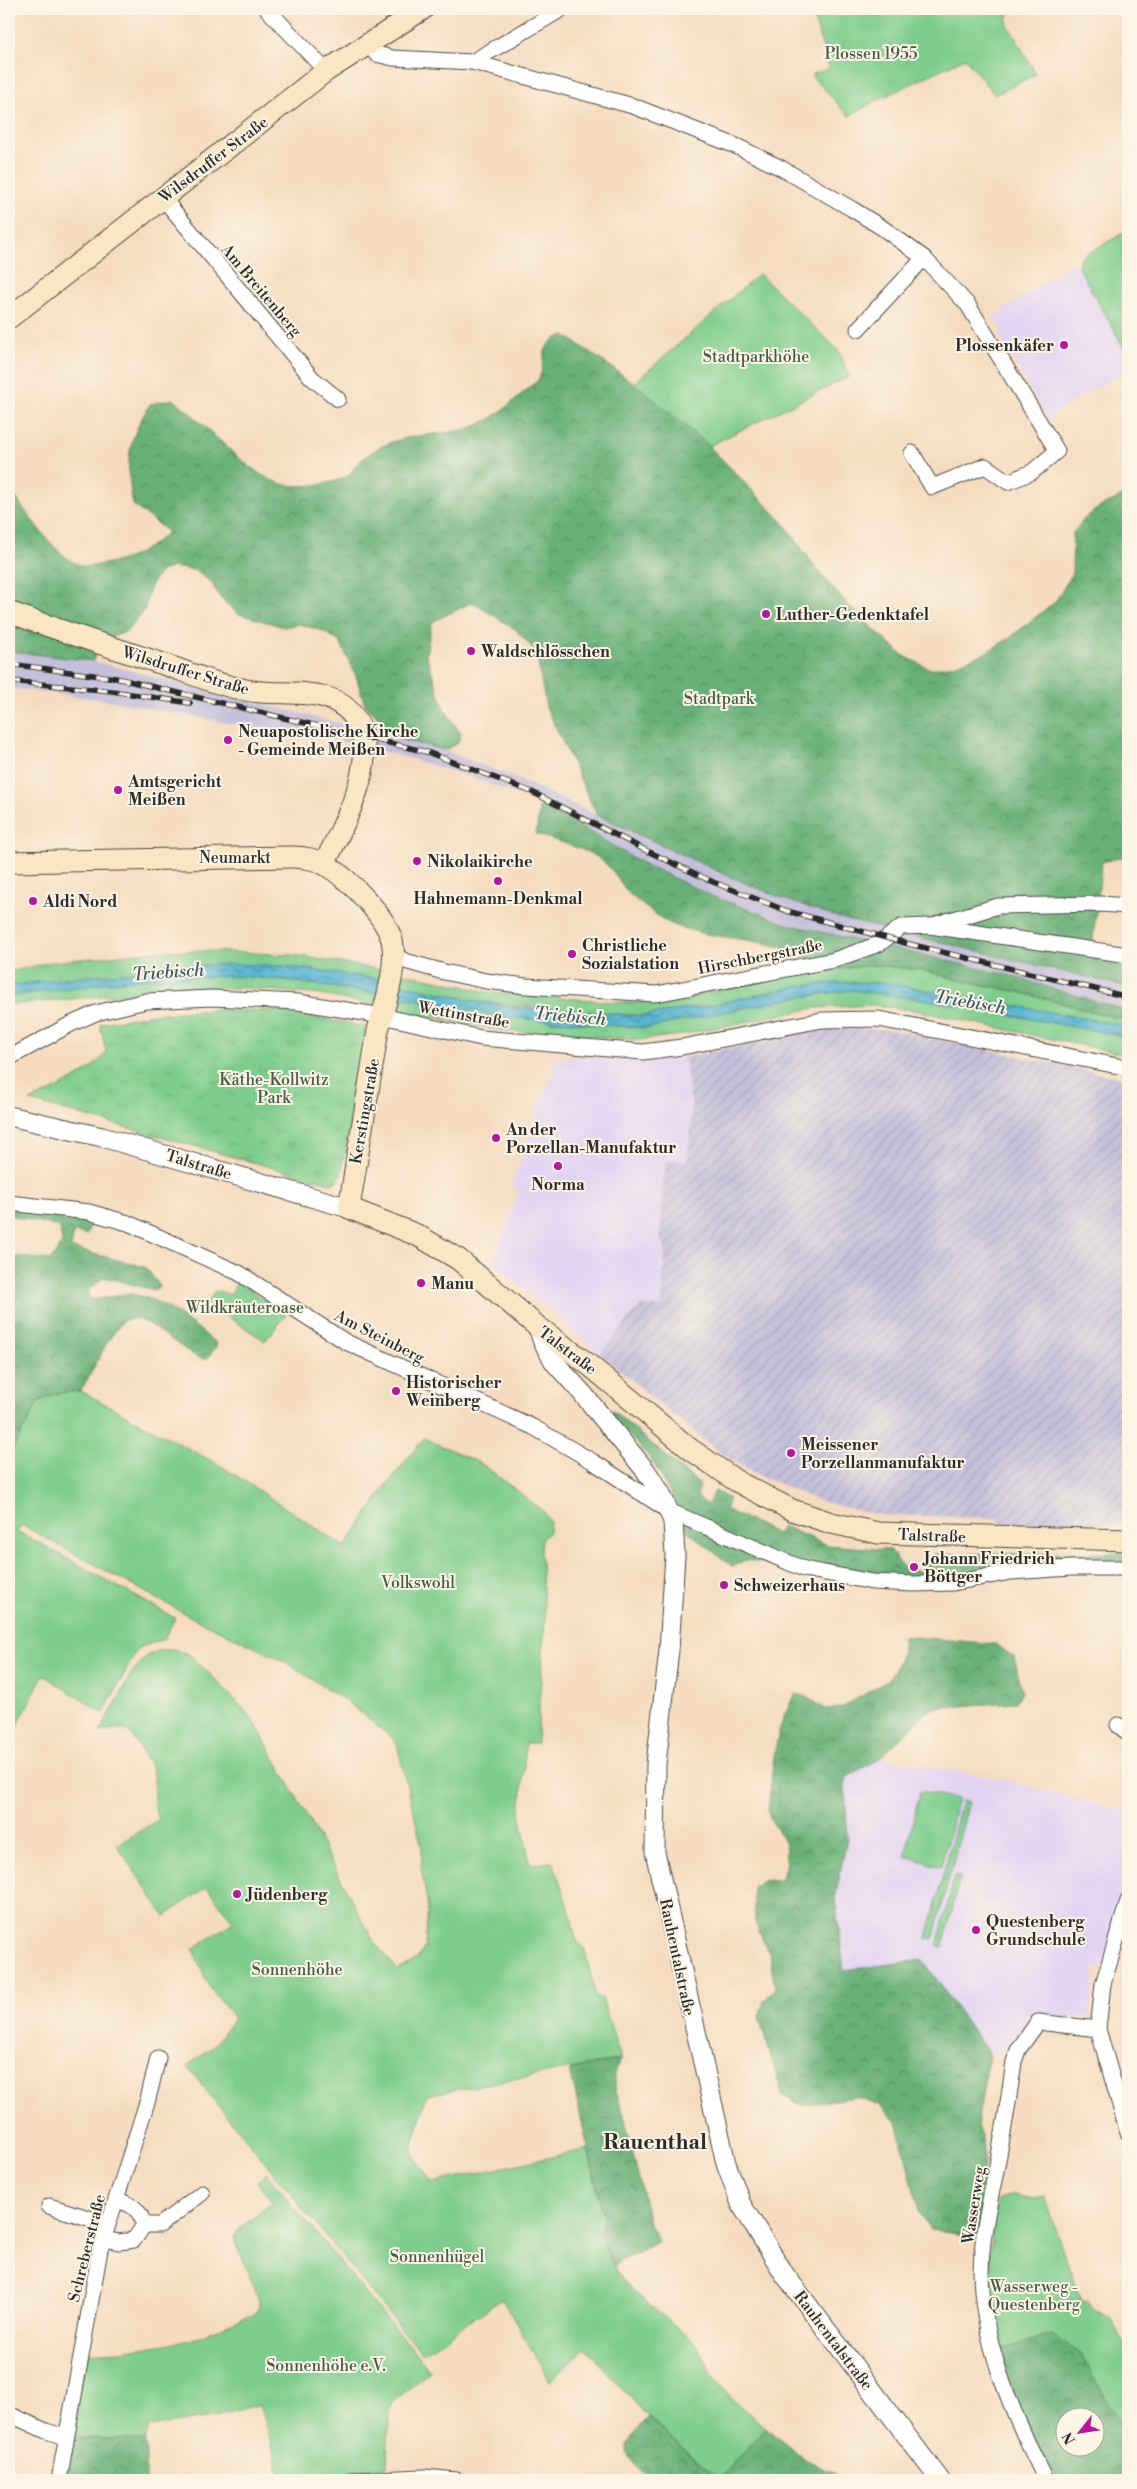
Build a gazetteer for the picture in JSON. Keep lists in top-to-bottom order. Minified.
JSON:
{"streets":{"main road":["Wilsdruffer Straße","Neumarkt","Kerstingstraße","Talstraße"],"street":["Am Breitenberg","Hirschbergstraße","Wettinstraße","Am Steinberg","Rauhentalstraße","Wasserweg","Schreberstraße"]},"crossings":[["Wilsdruffer Straße","Am Breitenberg"],["Wilsdruffer Straße","Neumarkt"],["Neumarkt","Hirschbergstraße"],["Neumarkt","Kerstingstraße"],["Hirschbergstraße","Kerstingstraße"],["Wettinstraße","Kerstingstraße"],["Kerstingstraße","Talstraße"],["Talstraße","Rauhentalstraße"],["Am Steinberg","Rauhentalstraße"]],"districts":["Rauenthal"],"water":["Triebisch"],"parks":["Plossen 1955","Stadtparkhöhe","Stadtpark","Käthe-Kollwitz Park","Wildkräuteroase","Volkswohl","Sonnenhöhe","Sonnenhügel","Wasserweg - Questenberg","Sonnenhöhe e.V."],"places":["Plossenkäfer","Luther-Gedenktafel","Waldschlösschen","Neuapostolische Kirche - Gemeinde Meißen","Amtsgericht Meißen","Nikolaikirche","Hahnemann-Denkmal","Aldi Nord","Christliche Sozialstation","An der Porzellan-Manufaktur","Norma","Manu","Historischer Weinberg","Meissener Porzellanmanufaktur","Johann Friedrich Böttger","Schweizerhaus","Jüdenberg","Questenberg Grundschule"],"north":"bottom left"}
